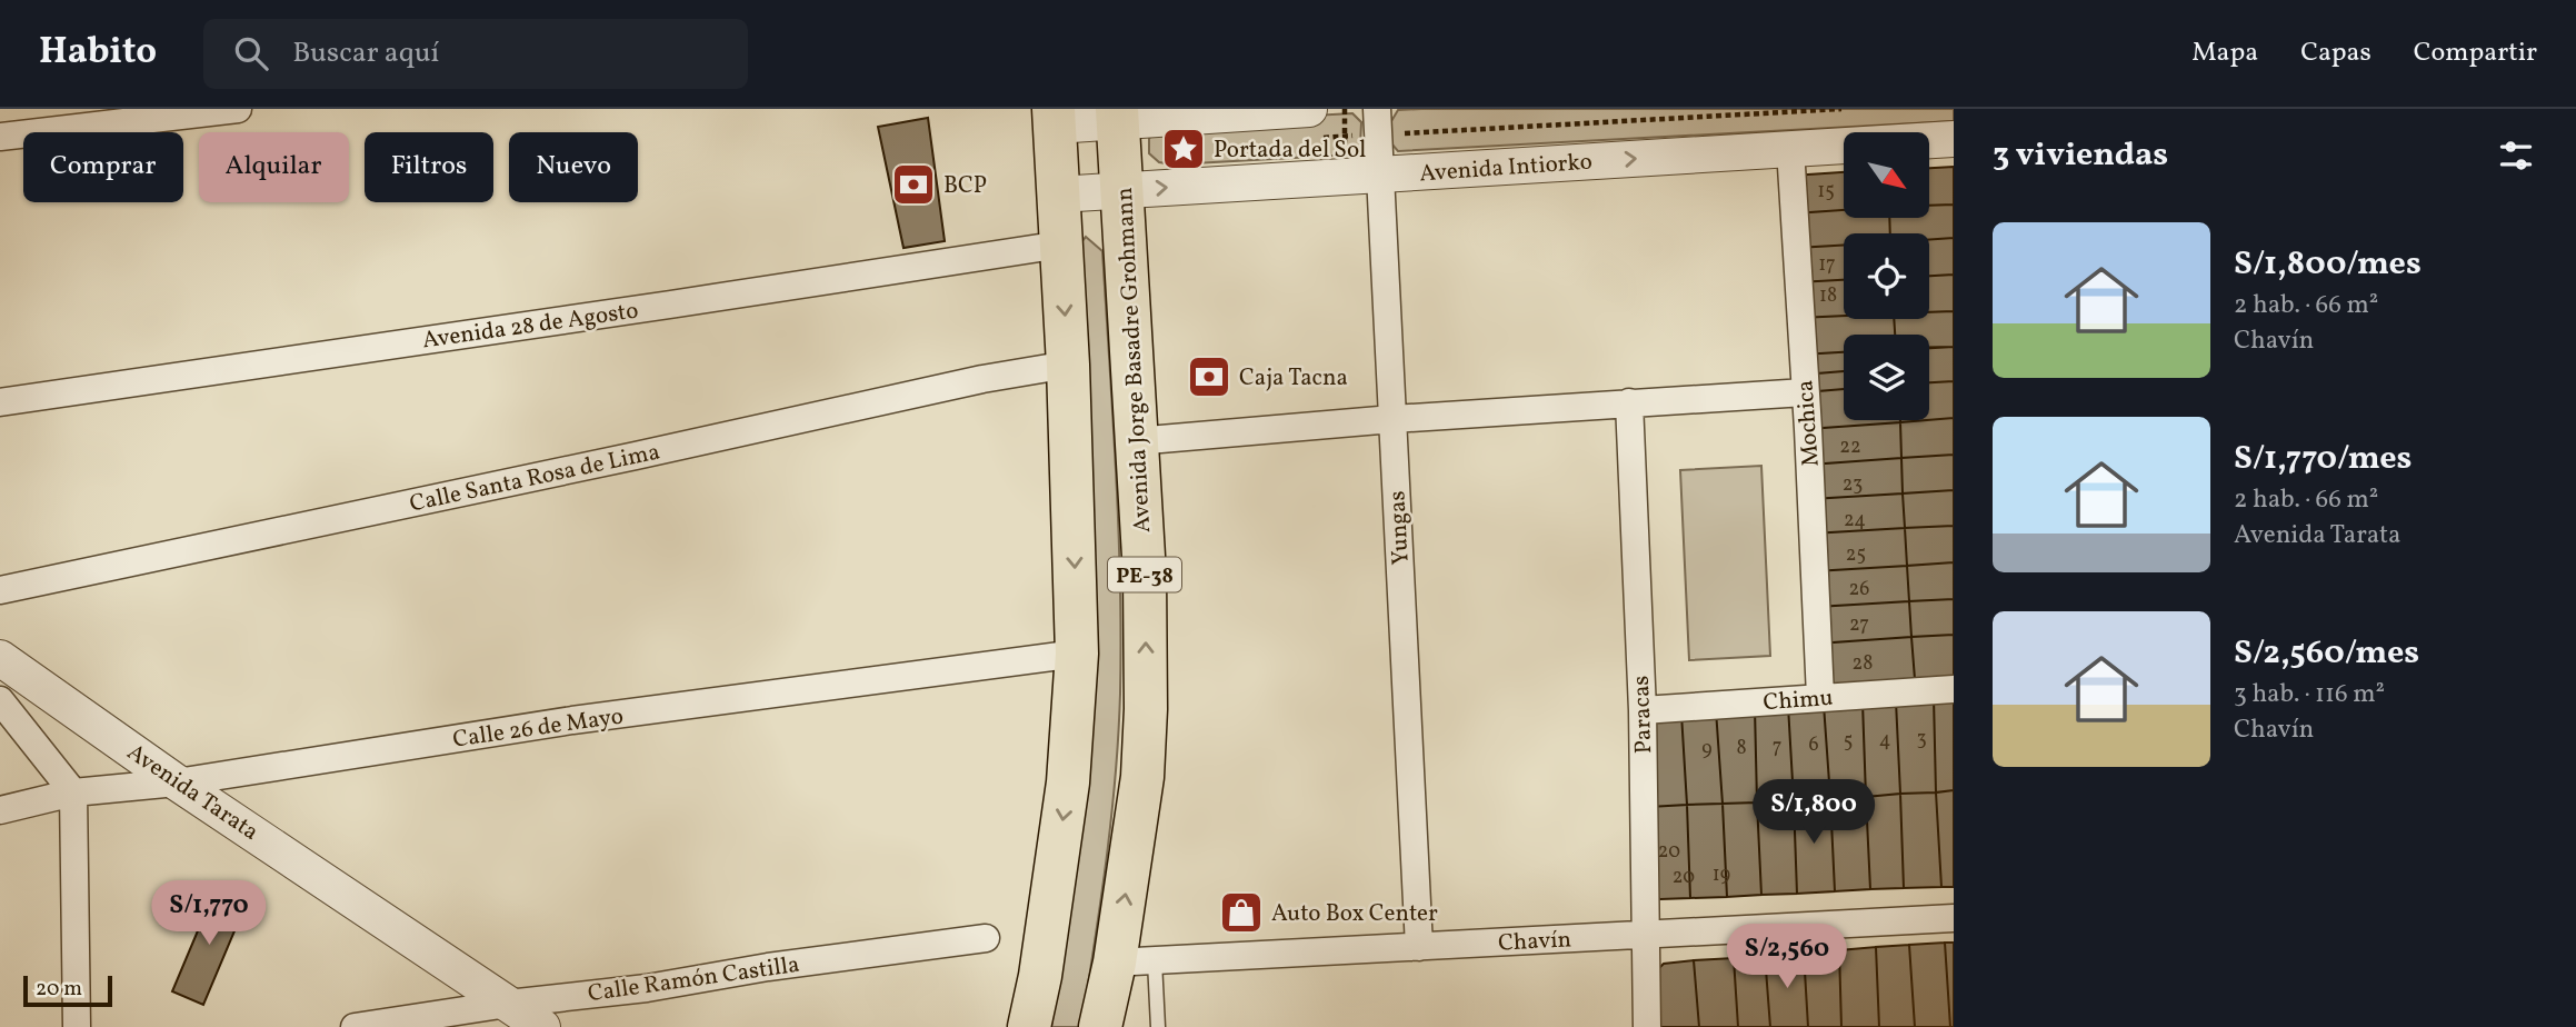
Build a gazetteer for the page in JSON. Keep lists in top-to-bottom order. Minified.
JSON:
{"streets":{"highway":["Avenida Jorge Basadre Grohmann","PE-38"],"street":["Avenida Intiorko","Avenida 28 de Agosto","Mochica","Calle Santa Rosa de Lima","Yungas","Chimu","Paracas","Calle 26 de Mayo","Avenida Tarata","Chavín","Calle Ramón Castilla"]},"crossings":[["Avenida Intiorko","Avenida Jorge Basadre Grohmann"],["Avenida Intiorko","Mochica"],["Avenida Intiorko","Yungas"],["Avenida Intiorko","PE-38"],["Avenida 28 de Agosto","PE-38"],["Avenida Jorge Basadre Grohmann","Chavín"],["Mochica","Chimu"],["Calle Santa Rosa de Lima","PE-38"],["Yungas","Chavín"],["PE-38","Calle 26 de Mayo"],["Chimu","Paracas"],["Paracas","Chavín"],["Calle 26 de Mayo","Avenida Tarata"],["Avenida Tarata","Calle Ramón Castilla"]],"places":{"place":["Portada del Sol"],"bank":["BCP","Caja Tacna"],"shop":["Auto Box Center"]},"house_numbers":["15","17","18","22","23","24","25","26","27","28","3","4","5","6","7","8","9","20","19","20"],"scale_bar":"20 m","north":"bottom right","page":{"header":"Habito","search":"Buscar aquí","nav":["Mapa","Capas","Compartir"],"heading":"3 viviendas","chip":["Comprar","Alquilar","Filtros","Nuevo"],"list":[{"name":"S/1,800/mes","note":"2 hab. · 66 m² · Chavín"},{"name":"S/1,770/mes","note":"2 hab. · 66 m² · Avenida Tarata"},{"name":"S/2,560/mes","note":"3 hab. · 116 m² · Chavín"}],"price":["S/1,800","S/1,770","S/2,560"],"scale":"20 m"}}
